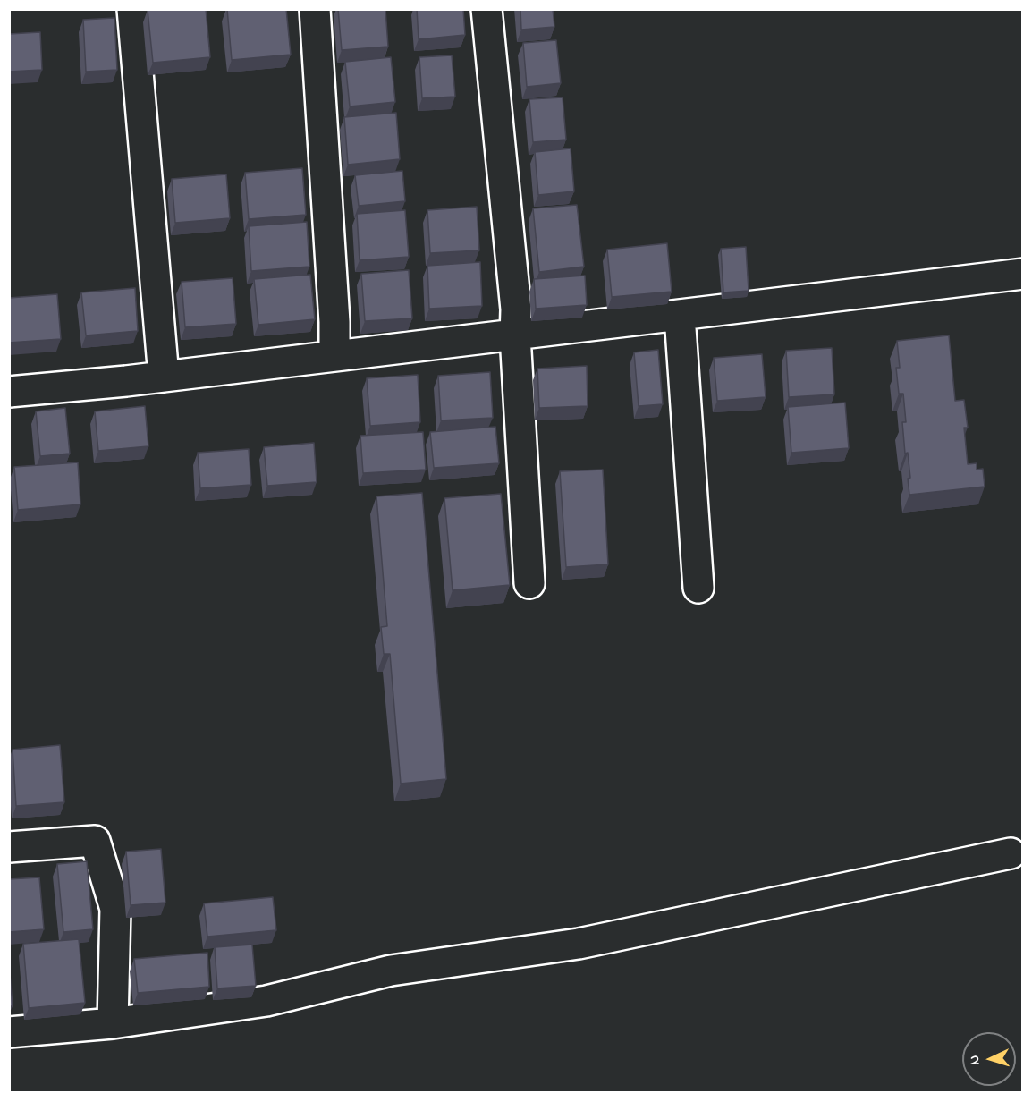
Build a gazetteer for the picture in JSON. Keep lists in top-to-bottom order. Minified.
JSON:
{"north":"left"}
